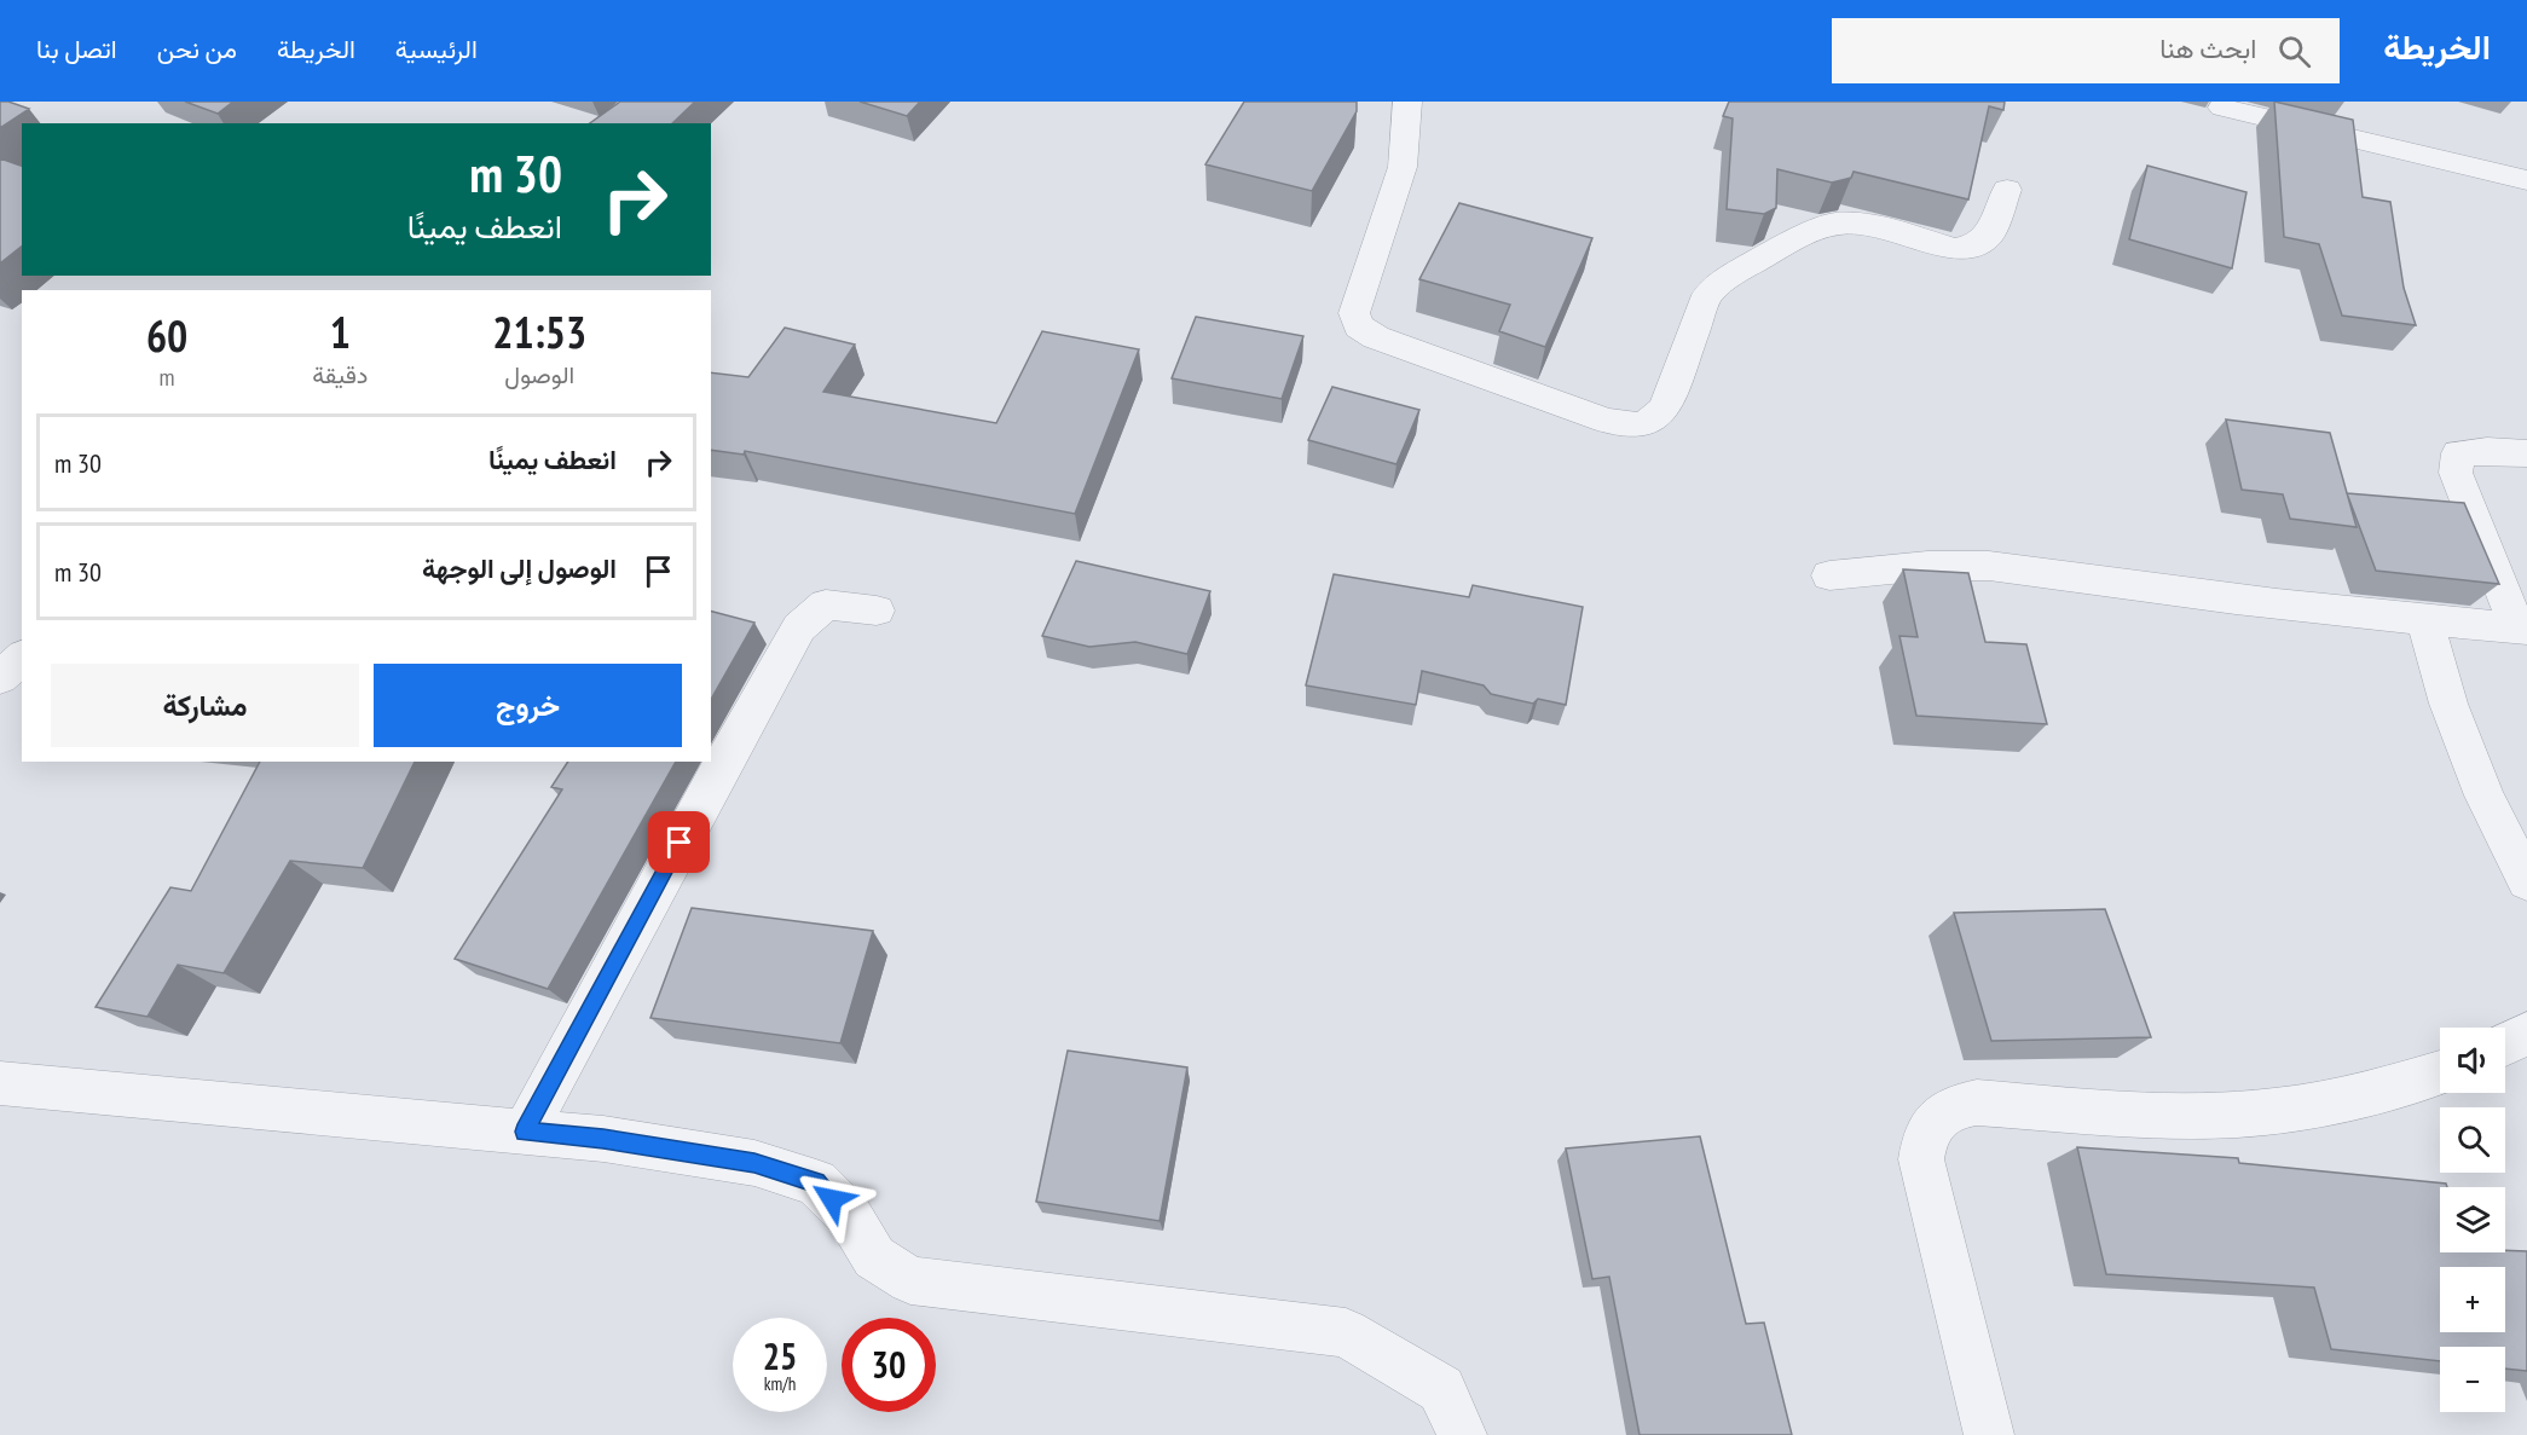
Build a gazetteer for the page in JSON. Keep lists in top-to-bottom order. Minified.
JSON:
{"page":{"header":"الخريطة","search":"ابحث هنا","nav":["الرئيسية","الخريطة","من نحن","اتصل بنا"],"turn":["30 m","انعطف يمينًا"],"eta":["21:53","الوصول","1","دقيقة","60","m"],"list":[{"name":"انعطف يمينًا","value":"30 m"},{"name":"الوصول إلى الوجهة","value":"30 m"}],"buttons":["خروج","مشاركة"],"map_buttons":["+","−"],"speed":"25 km/h","limit":"30"}}
